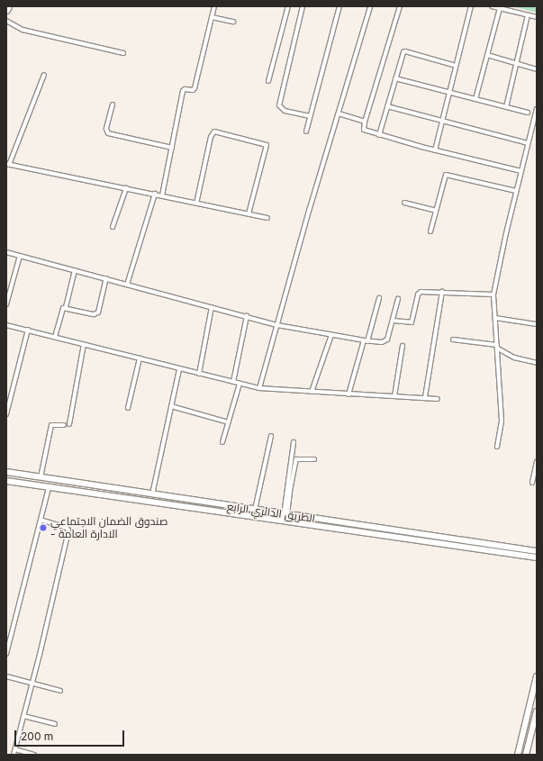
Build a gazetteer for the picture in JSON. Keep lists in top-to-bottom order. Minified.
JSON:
{"streets":{"main road":["الطريق الدائري الرابع"]},"places":["صندوق الضمان الاجتماعي - الادارة العامة"],"scale_bar":"200 m"}
